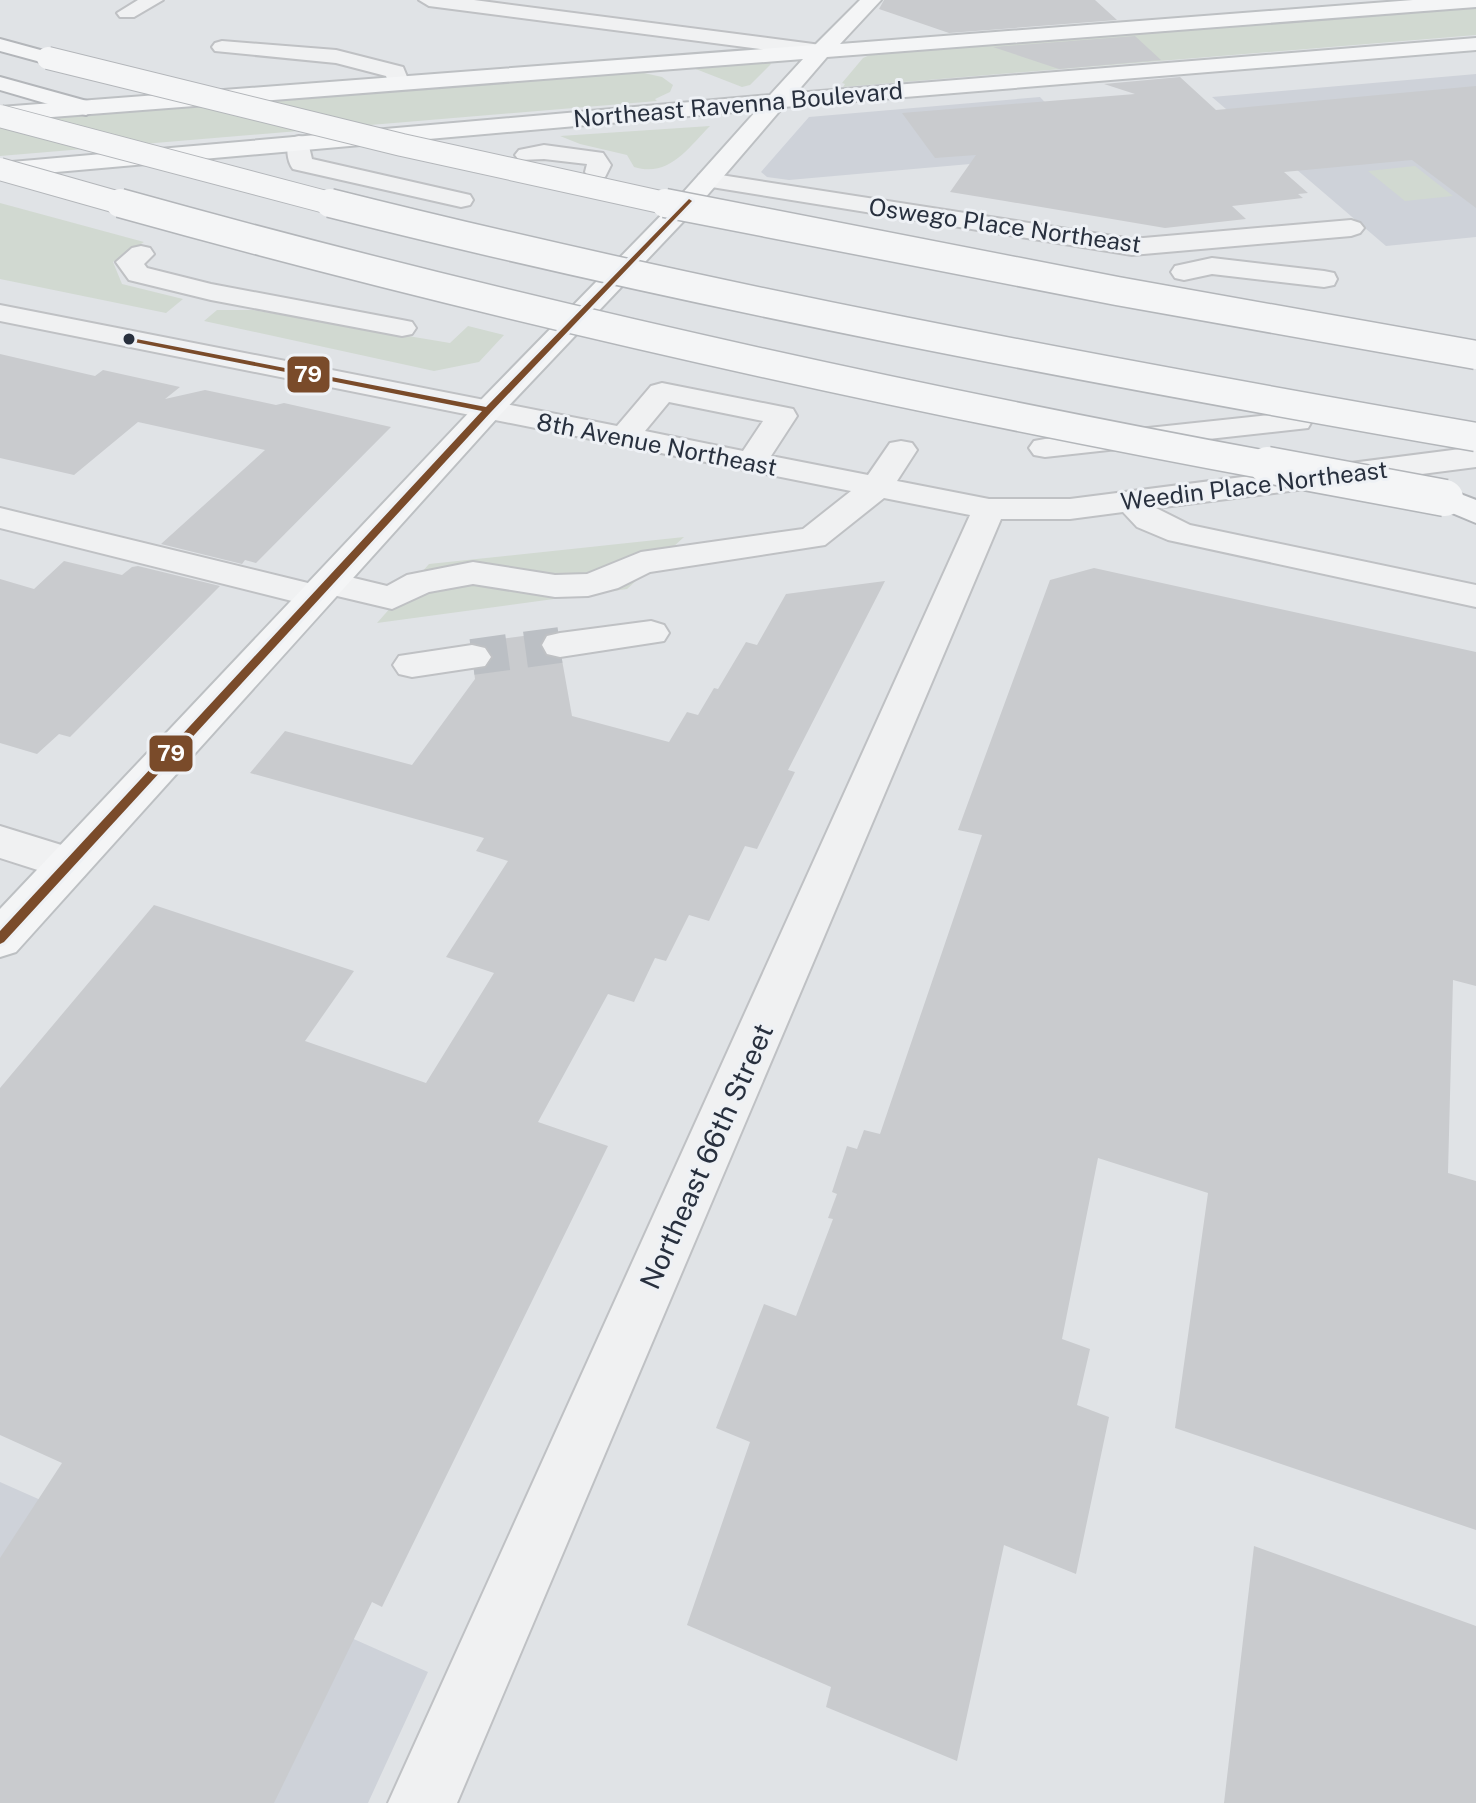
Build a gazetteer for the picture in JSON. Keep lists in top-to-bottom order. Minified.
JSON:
{"streets":{"main road":["Northeast Ravenna Boulevard"],"street":["Oswego Place Northeast","8th Avenue Northeast","Weedin Place Northeast","Northeast 66th Street"]},"crossings":[["8th Avenue Northeast","Weedin Place Northeast"],["8th Avenue Northeast","Northeast 66th Street"],["Weedin Place Northeast","Northeast 66th Street"]],"lines":["transit line 79"]}
